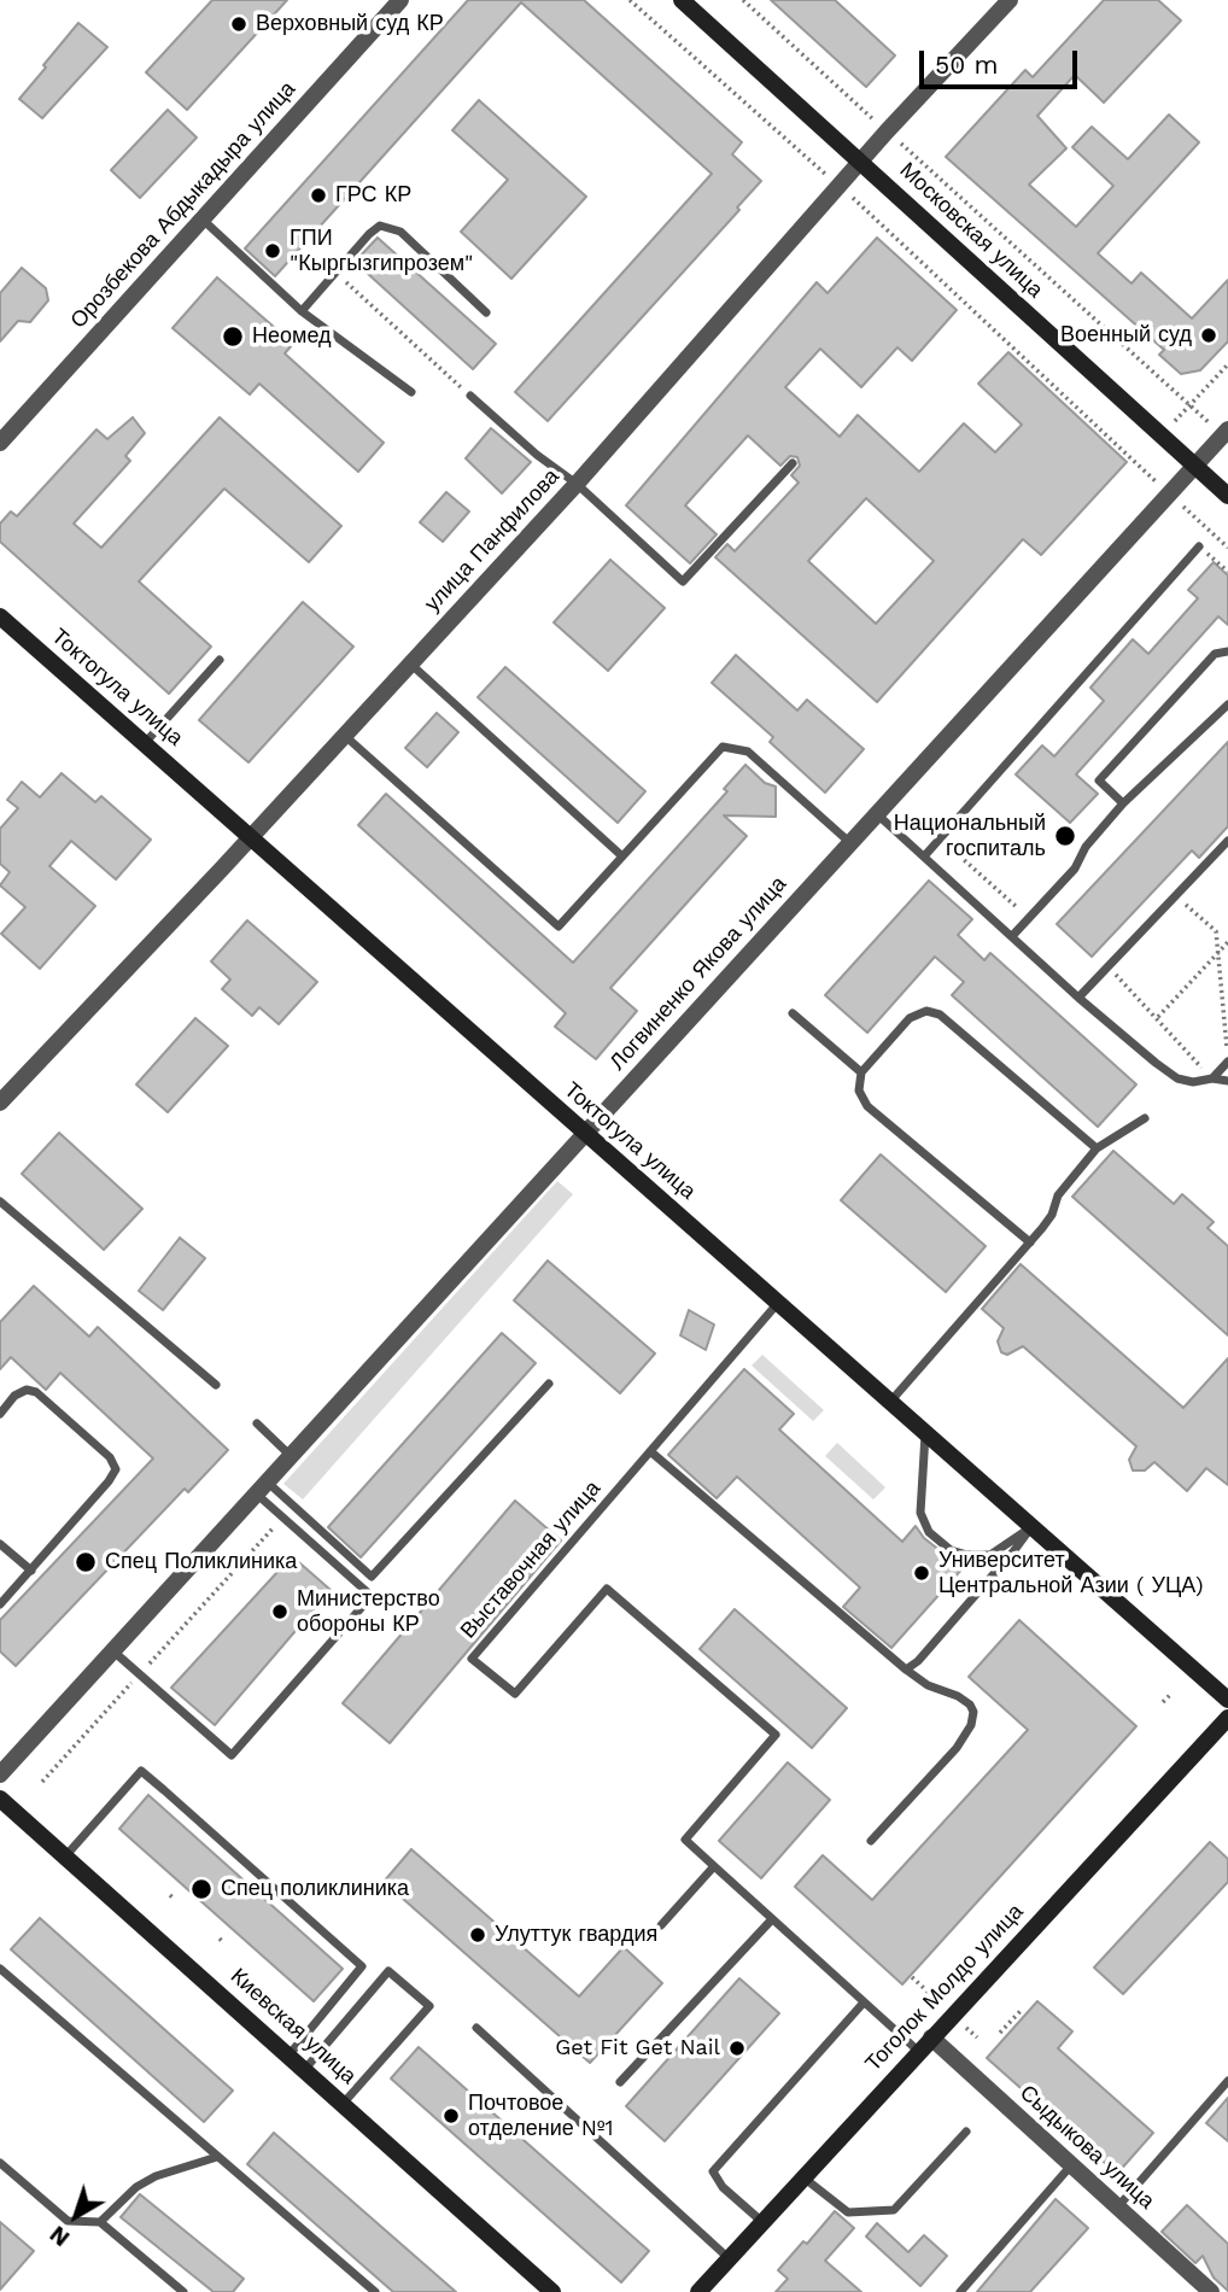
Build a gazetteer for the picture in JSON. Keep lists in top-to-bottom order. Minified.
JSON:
{"streets":{"main road":["Московская улица","Токтогула улица","Тоголок Молдо улица","Киевская улица"],"street":["Орозбекова Абдыкадыра улица","улица Панфилова","Логвиненко Якова улица","Сыдыкова улица"],"lane":["Выставочная улица"]},"crossings":[["Московская улица","улица Панфилова"],["Московская улица","Логвиненко Якова улица"],["улица Панфилова","Токтогула улица"],["Токтогула улица","Логвиненко Якова улица"],["Токтогула улица","Выставочная улица"],["Тоголок Молдо улица","Сыдыкова улица"]],"places":["Верховный суд КР","ГРС КР","ГПИ \"Кыргызгипрозем\"","Военный суд","Неомед","Национальный госпиталь","Спец Поликлиника","Университет Центральной Азии ( УЦА)","Министерство обороны КР","Спец поликлиника","Улуттук гвардия","Get Fit Get Nail","Почтовое отделение №1"],"scale_bar":"50 m","north":"bottom left"}
